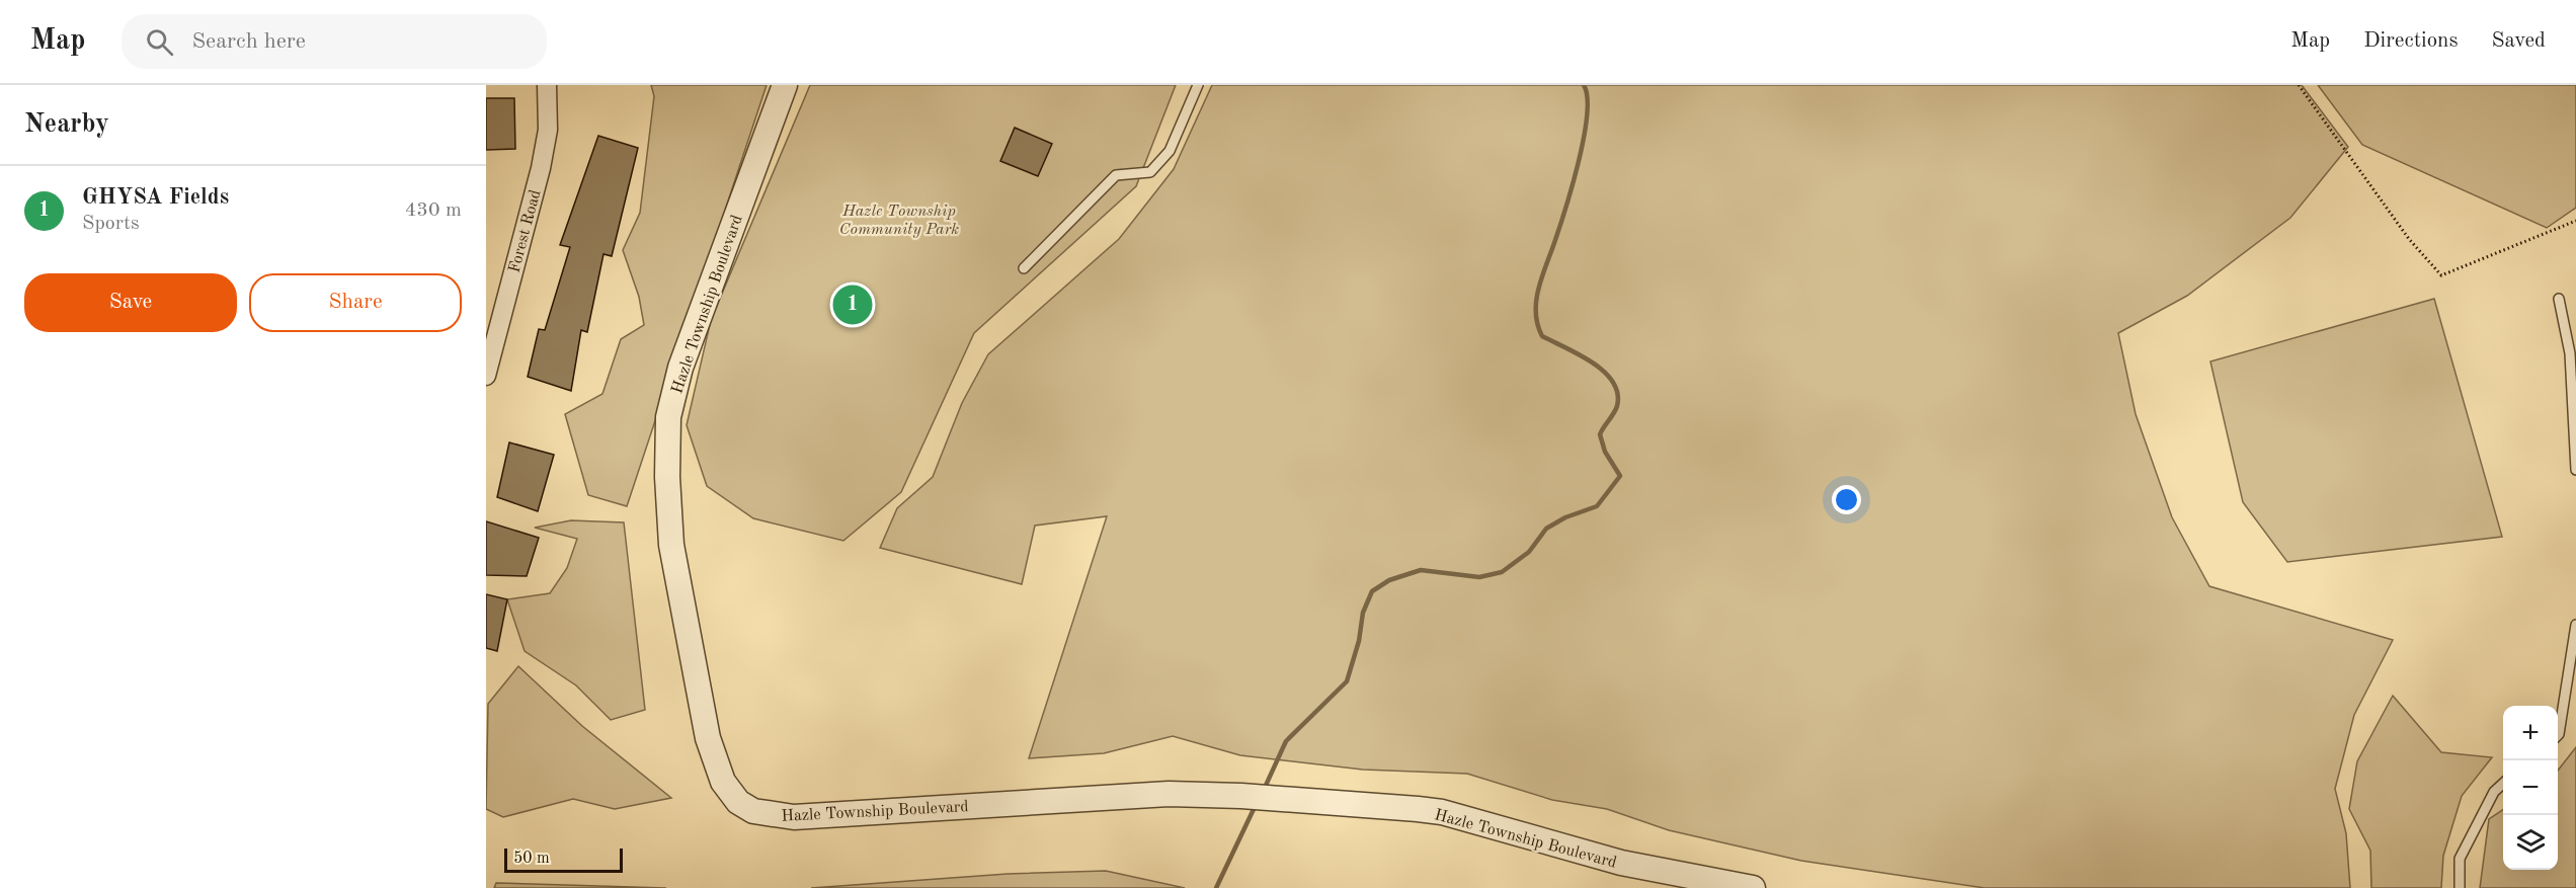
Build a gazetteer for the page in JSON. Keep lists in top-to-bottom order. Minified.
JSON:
{"streets":{"street":["Forest Road","Hazle Township Boulevard"]},"parks":["Hazle Township Community Park"],"scale_bar":"50 m","page":{"header":"Map","search":"Search here","nav":["Map","Directions","Saved"],"heading":"Nearby","list":[{"mark":"1","name":"GHYSA Fields","note":"Sports","value":"430 m"}],"buttons":["Save","Share"],"pins":"1","map_buttons":["+","−"],"scale":"50 m"}}
